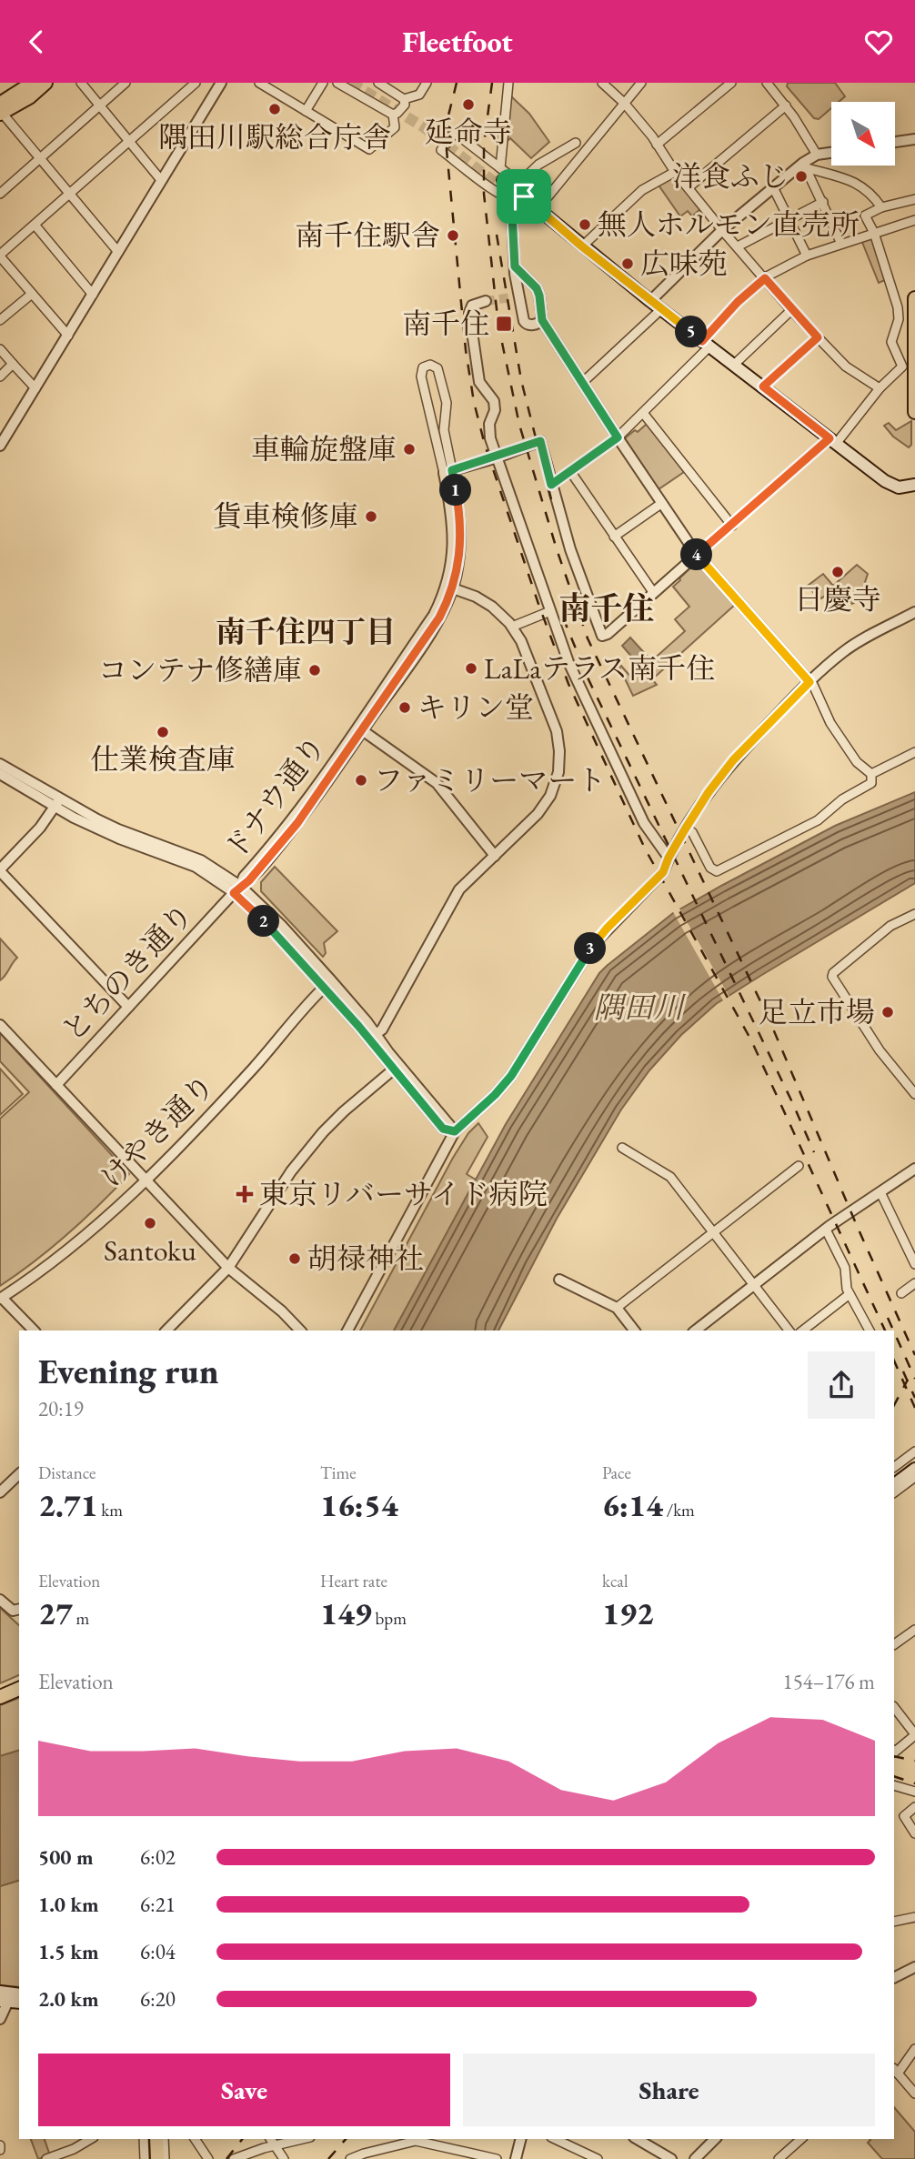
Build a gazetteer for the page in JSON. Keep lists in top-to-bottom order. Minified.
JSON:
{"streets":{"street":["ドナウ通り","とちのき通り","けやき通り"]},"crossings":[["ドナウ通り","とちのき通り"]],"districts":["南千住","南千住四丁目"],"water":["隅田川"],"places":{"other":["延命寺","隅田川駅総合庁舎","洋食ふじ","無人ホルモン直売所","南千住駅舎","広味苑","車輪旋盤庫","貨車検修庫","日慶寺","LaLaテラス南千住","コンテナ修繕庫","キリン堂","仕業検査庫","ファミリーマート","足立市場","Santoku","胡禄神社"],"transit":["南千住"],"health":["東京リバーサイド病院"]},"north":"bottom right","page":{"header":"Fleetfoot","pins":["5","1","4","2","3"],"heading":["Evening run","20:19"],"stats":[["Distance","2.71 km"],["Time","16:54"],["Pace","6:14 /km"],["Elevation","27 m"],["Heart rate","149 bpm"],["kcal","192"]],"chart":["Elevation","154–176 m"],"list":[{"name":"500 m","note":"6:02"},{"name":"1.0 km","note":"6:21"},{"name":"1.5 km","note":"6:04"},{"name":"2.0 km","note":"6:20"}],"buttons":["Save","Share"]}}
